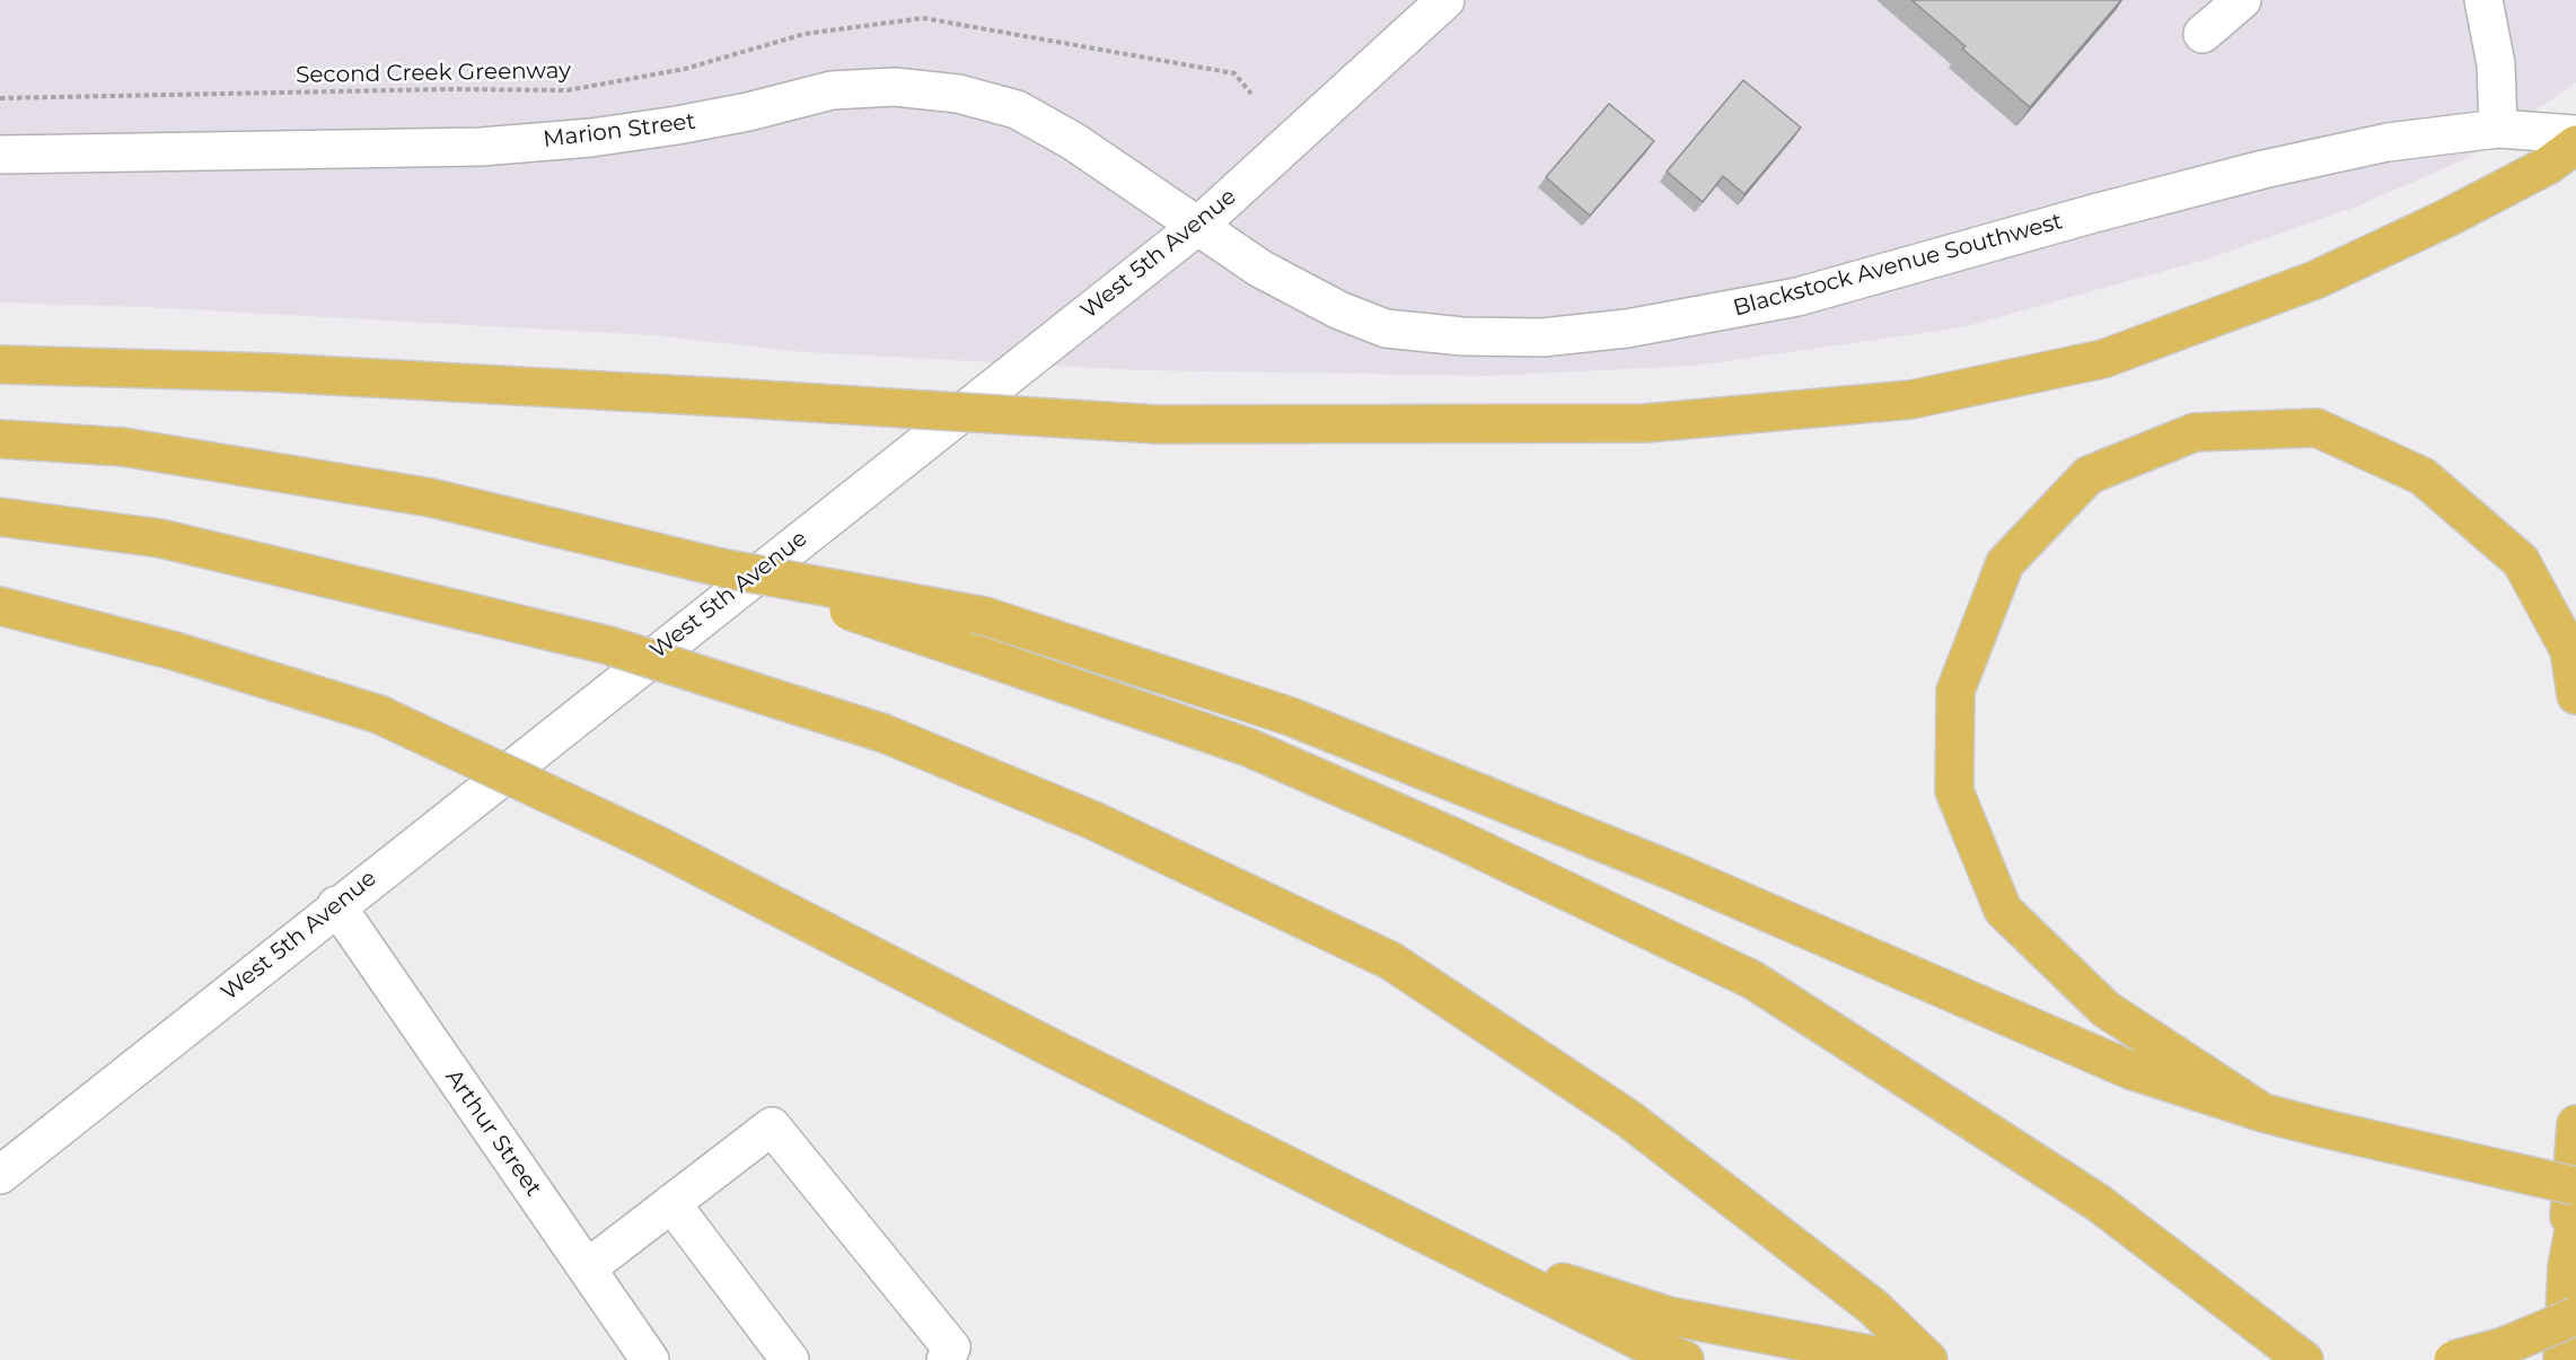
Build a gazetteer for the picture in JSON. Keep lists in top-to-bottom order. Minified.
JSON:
{"streets":{"street":["Marion Street","West 5th Avenue","Blackstock Avenue Southwest","Arthur Street"],"path":["Second Creek Greenway"]},"crossings":[["Marion Street","West 5th Avenue"],["Marion Street","Blackstock Avenue Southwest"],["West 5th Avenue","Blackstock Avenue Southwest"],["West 5th Avenue","Arthur Street"]]}
